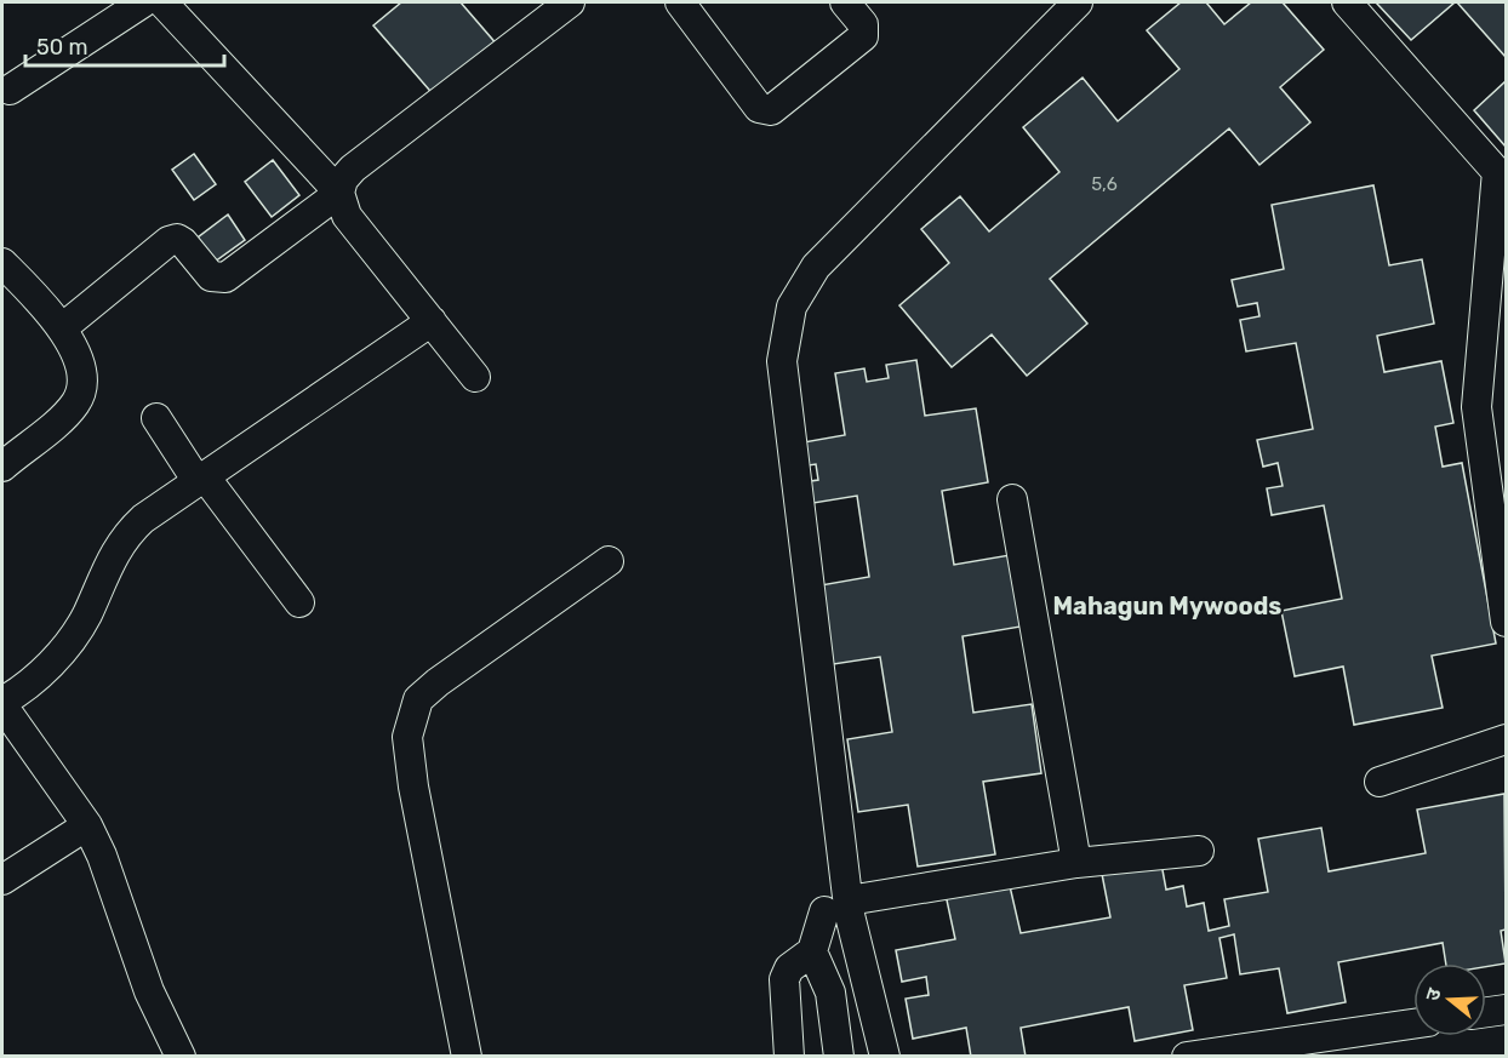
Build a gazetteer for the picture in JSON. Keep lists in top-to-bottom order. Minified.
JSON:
{"districts":["Mahagun Mywoods"],"house_numbers":["5,6"],"scale_bar":"50 m","north":"left"}
